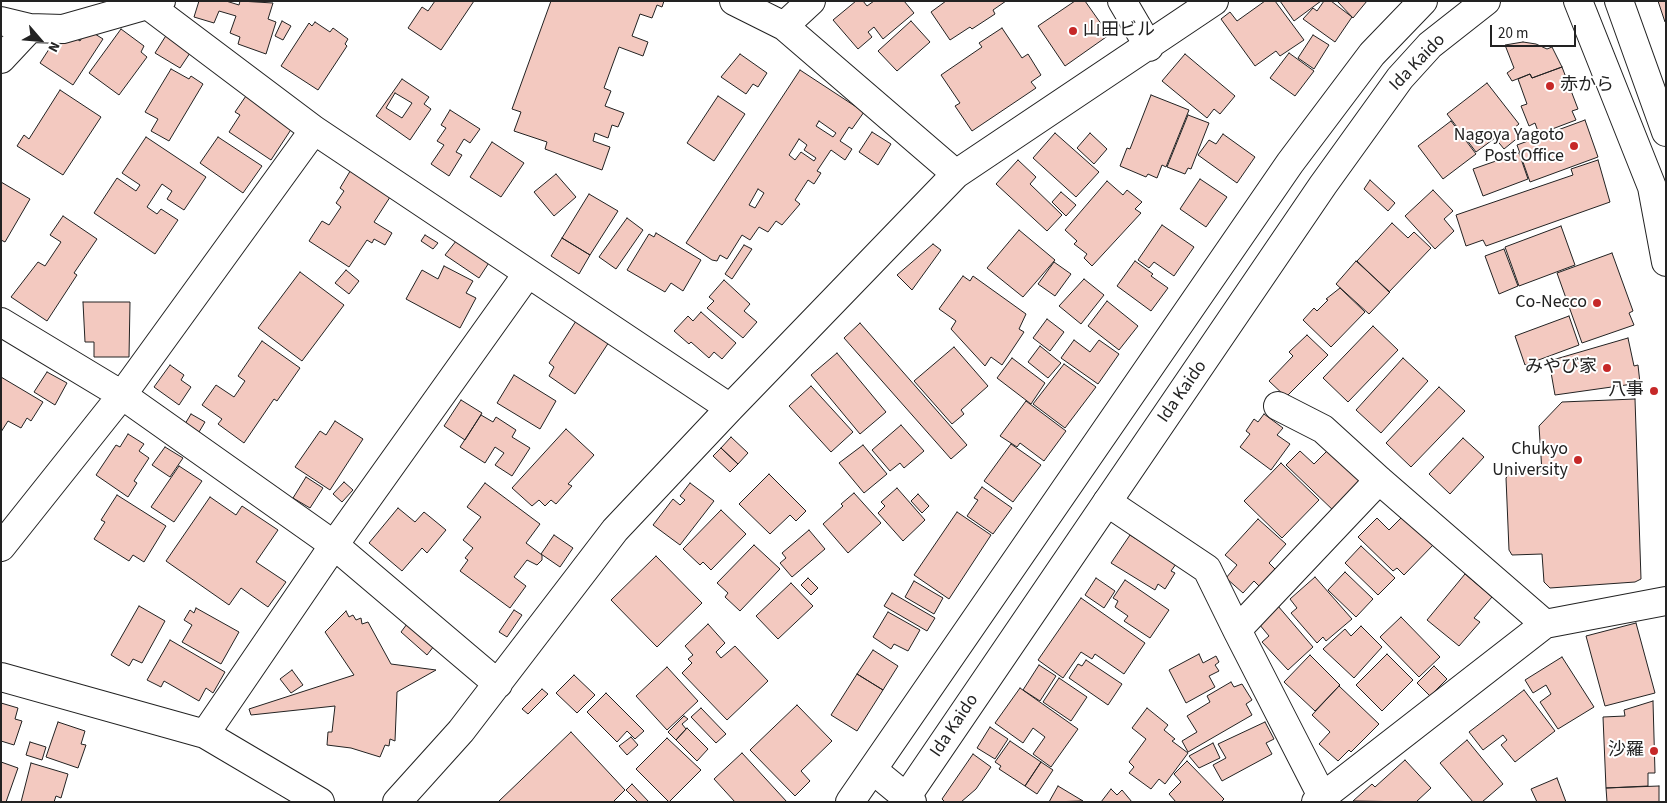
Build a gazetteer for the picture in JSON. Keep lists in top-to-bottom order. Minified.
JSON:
{"streets":{"main road":["Ida Kaido"]},"places":["山田ビル","赤から","Nagoya Yagoto Post Office","Co-Necco","みやび家","八事","Chukyo University","沙羅"],"scale_bar":"20 m","north":"bottom right"}
